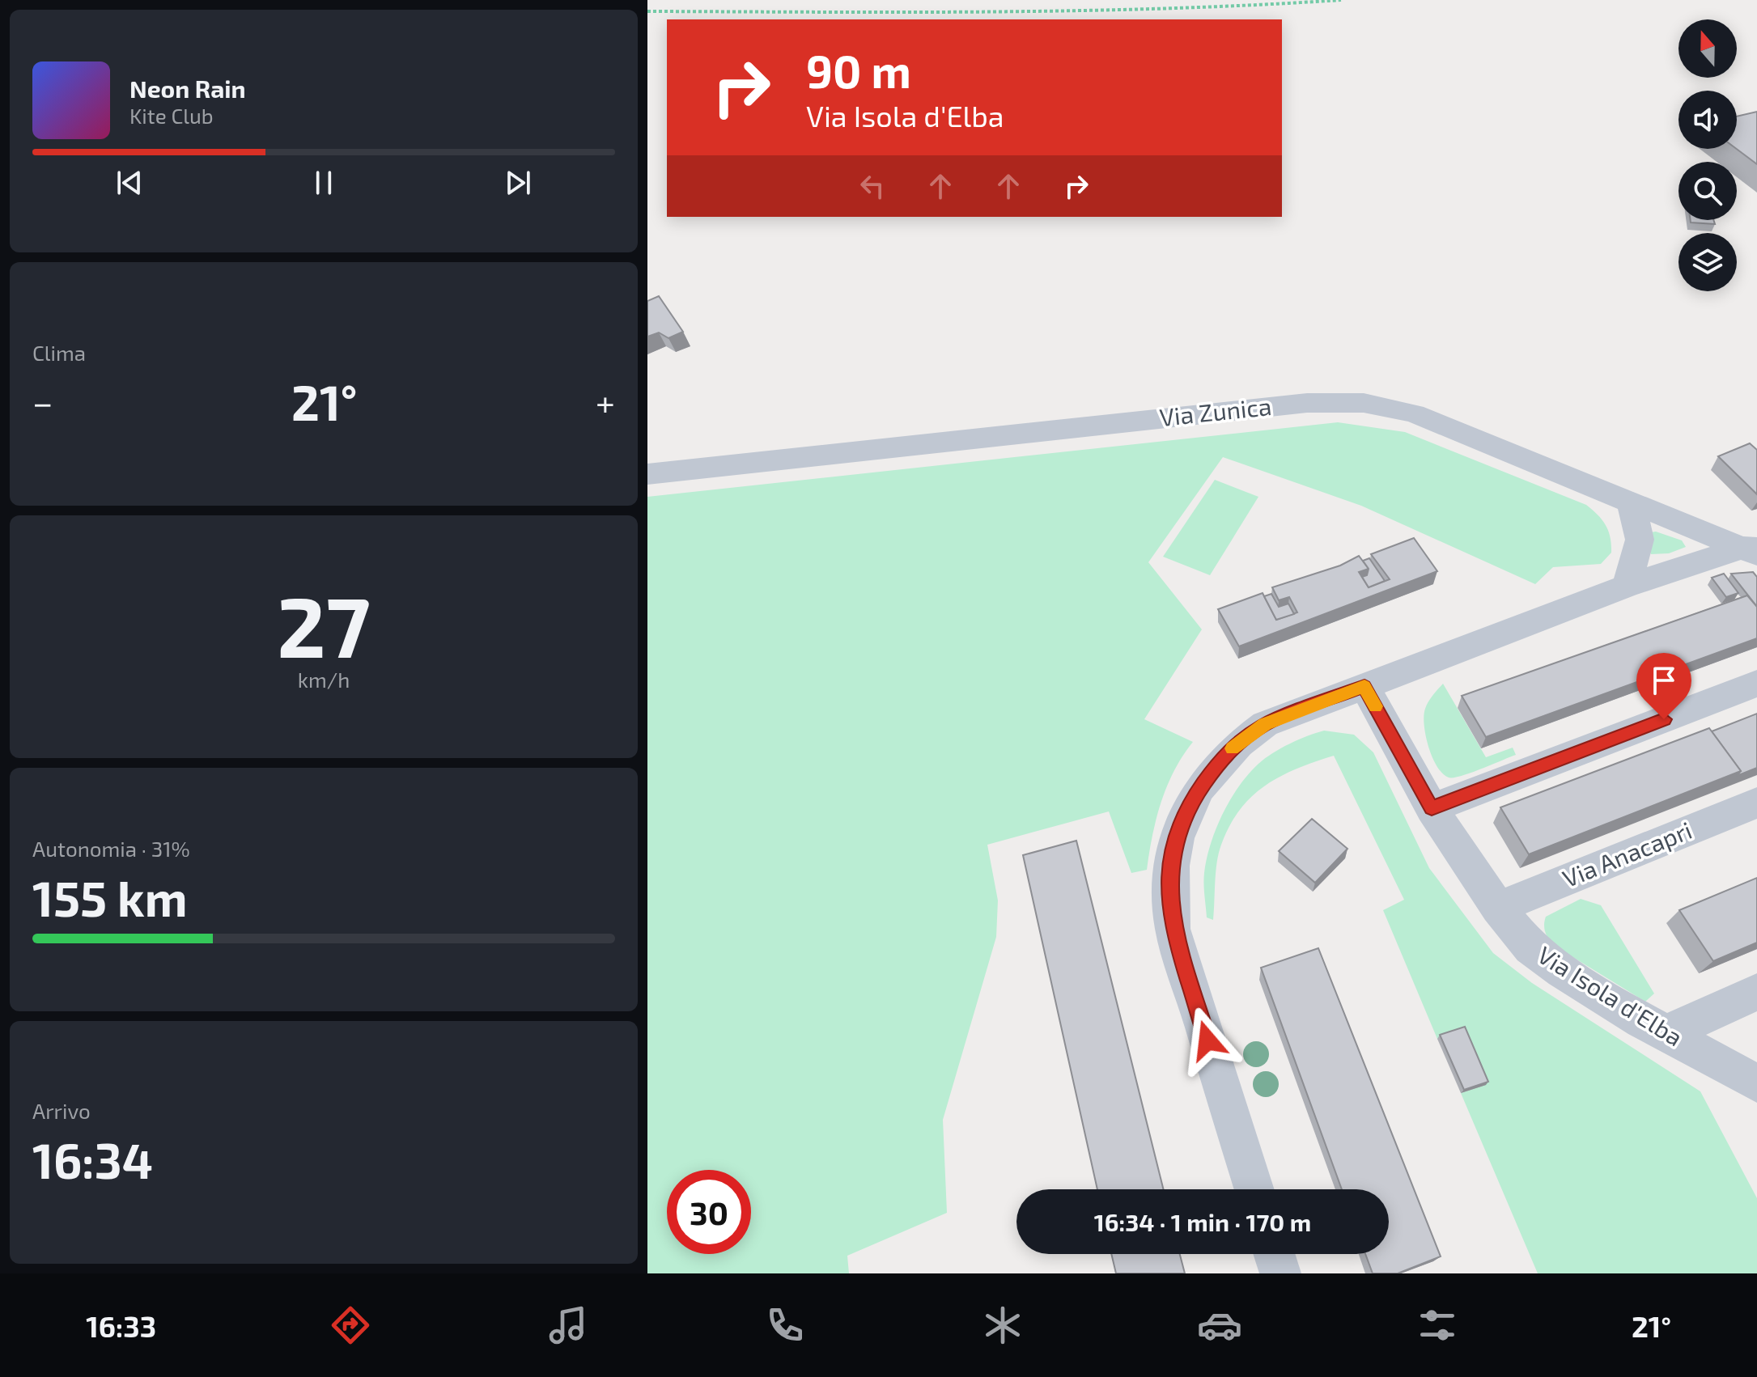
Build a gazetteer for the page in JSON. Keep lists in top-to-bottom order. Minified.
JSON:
{"streets":{"street":["Via Zunica","Via Anacapri","Via Isola d'Elba"]},"crossings":[["Via Anacapri","Via Isola d'Elba"]],"north":"top","page":{"turn":["90 m","Via Isola d'Elba"],"song":["Neon Rain","Kite Club"],"tile":["Clima",["27","km/h"],["Autonomia · 31%","155 km"],["Arrivo","16:34"]],"heat":["−","21°","+"],"limit":"30","trip":"16:34 · 1 min · 170 m","tabs":["16:33","21°"]}}
